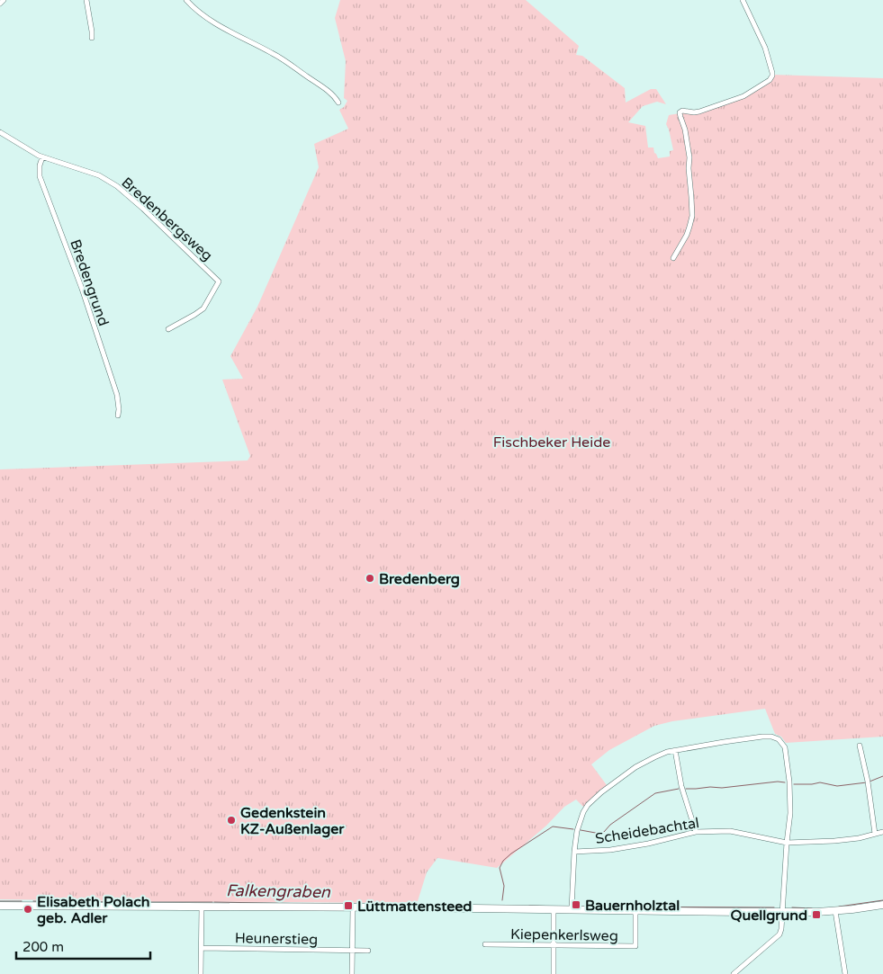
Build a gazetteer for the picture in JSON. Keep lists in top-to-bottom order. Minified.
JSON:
{"streets":{"street":["Bredenbergsweg","Bredengrund","Scheidebachtal","Kiepenkerlsweg","Heunerstieg"]},"crossings":[["Bredenbergsweg","Bredengrund"]],"water":["Falkengraben"],"parks":["Fischbeker Heide"],"places":{"other":["Bredenberg","Gedenkstein KZ-Außenlager","Elisabeth Polach geb. Adler"],"transit":["Bauernholztal","Lüttmattensteed","Quellgrund"]},"scale_bar":"200 m"}
